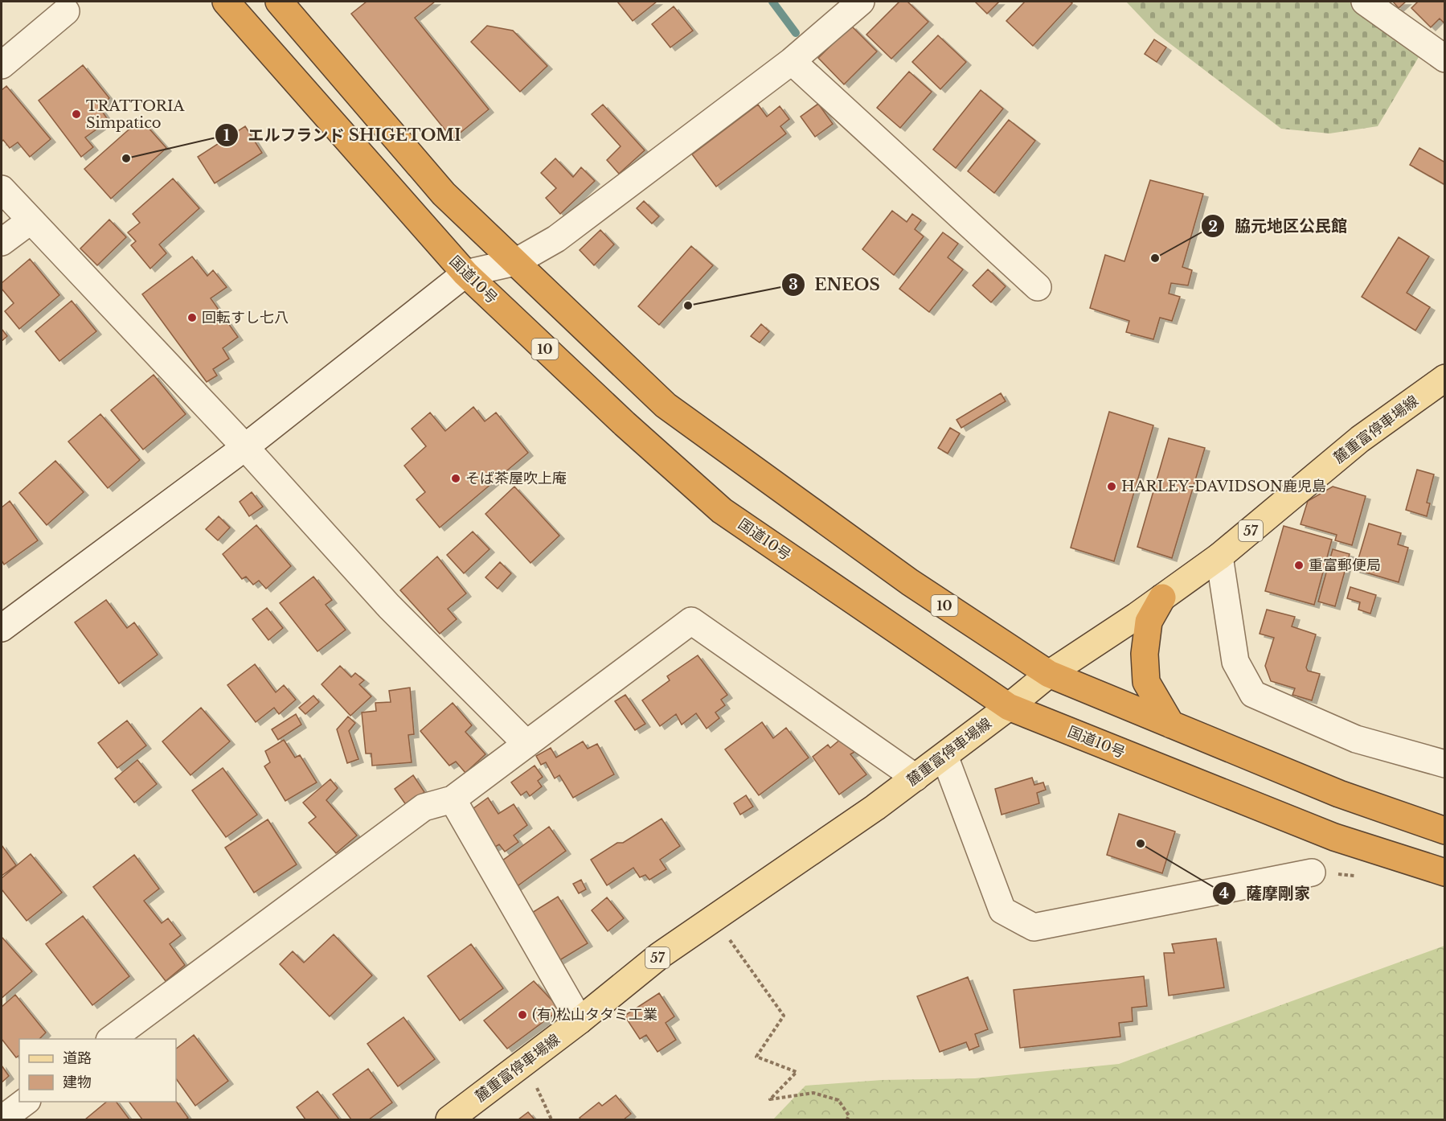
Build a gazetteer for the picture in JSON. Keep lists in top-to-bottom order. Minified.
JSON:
{"streets":{"highway":["国道10号","10"],"main road":["麓重富停車場線","57"]},"crossings":[["国道10号","麓重富停車場線"],["10","麓重富停車場線"]],"places":["TRATTORIA Simpatico","エルフランド SHIGETOMI","脇元地区公民館","ENEOS","回転すし七八","そば茶屋吹上庵","HARLEY-DAVIDSON鹿児島","重富郵便局","薩摩剛家","(有)松山タタミ工業"],"legend":["道路","建物"]}
